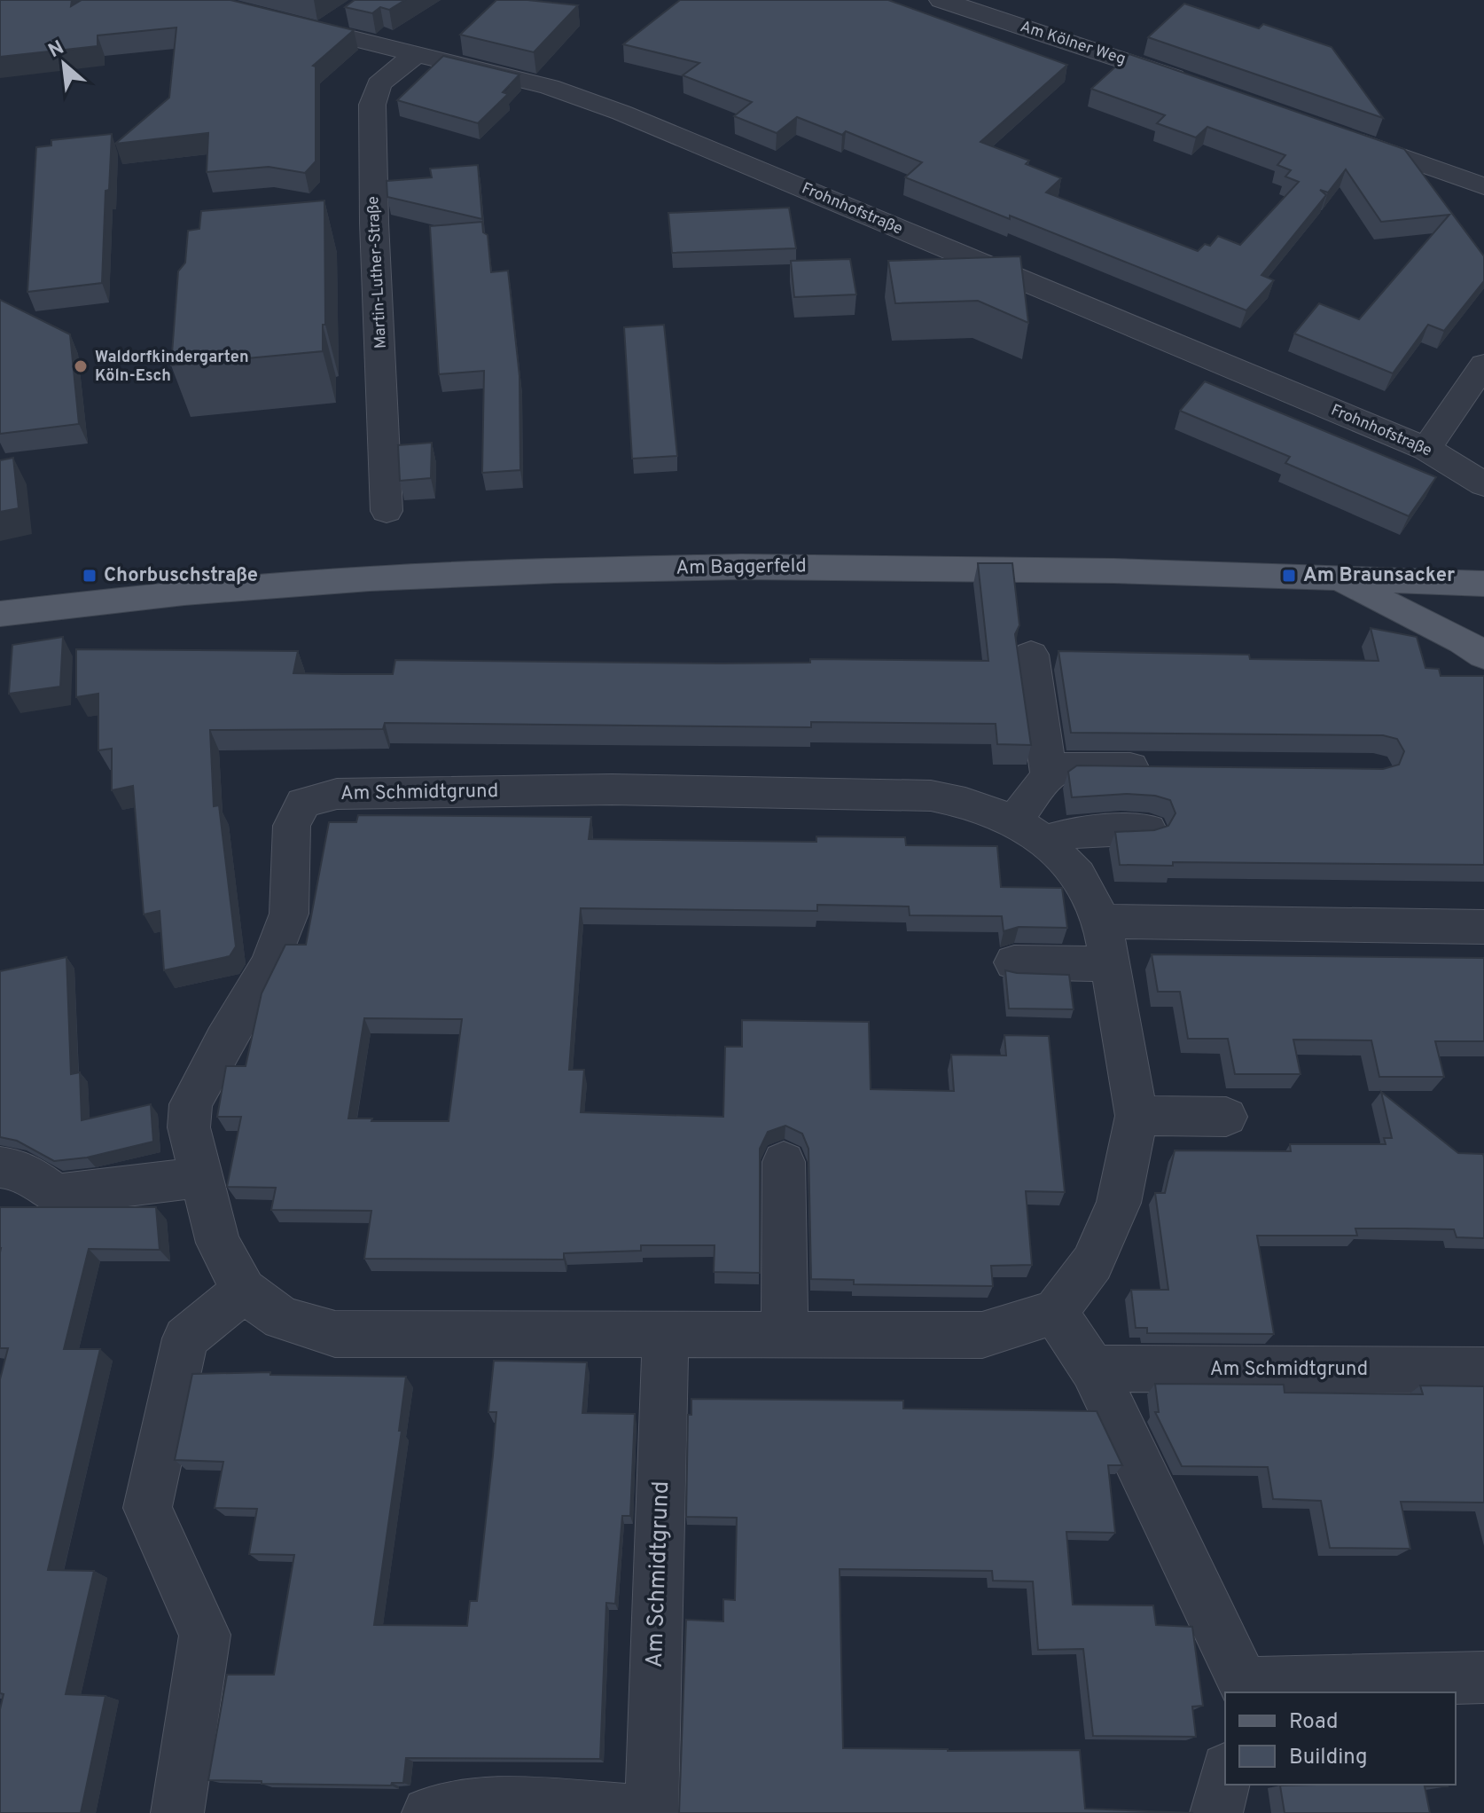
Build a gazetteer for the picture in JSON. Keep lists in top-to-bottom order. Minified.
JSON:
{"streets":{"main road":["Am Baggerfeld"],"street":["Am Kölner Weg","Frohnhofstraße","Martin-Luther-Straße","Am Schmidtgrund"]},"crossings":[["Frohnhofstraße","Martin-Luther-Straße"]],"places":{"other":["Waldorfkindergarten Köln-Esch"],"transit":["Chorbuschstraße","Am Braunsacker"]},"legend":["Road","Building"],"north":"top left"}
